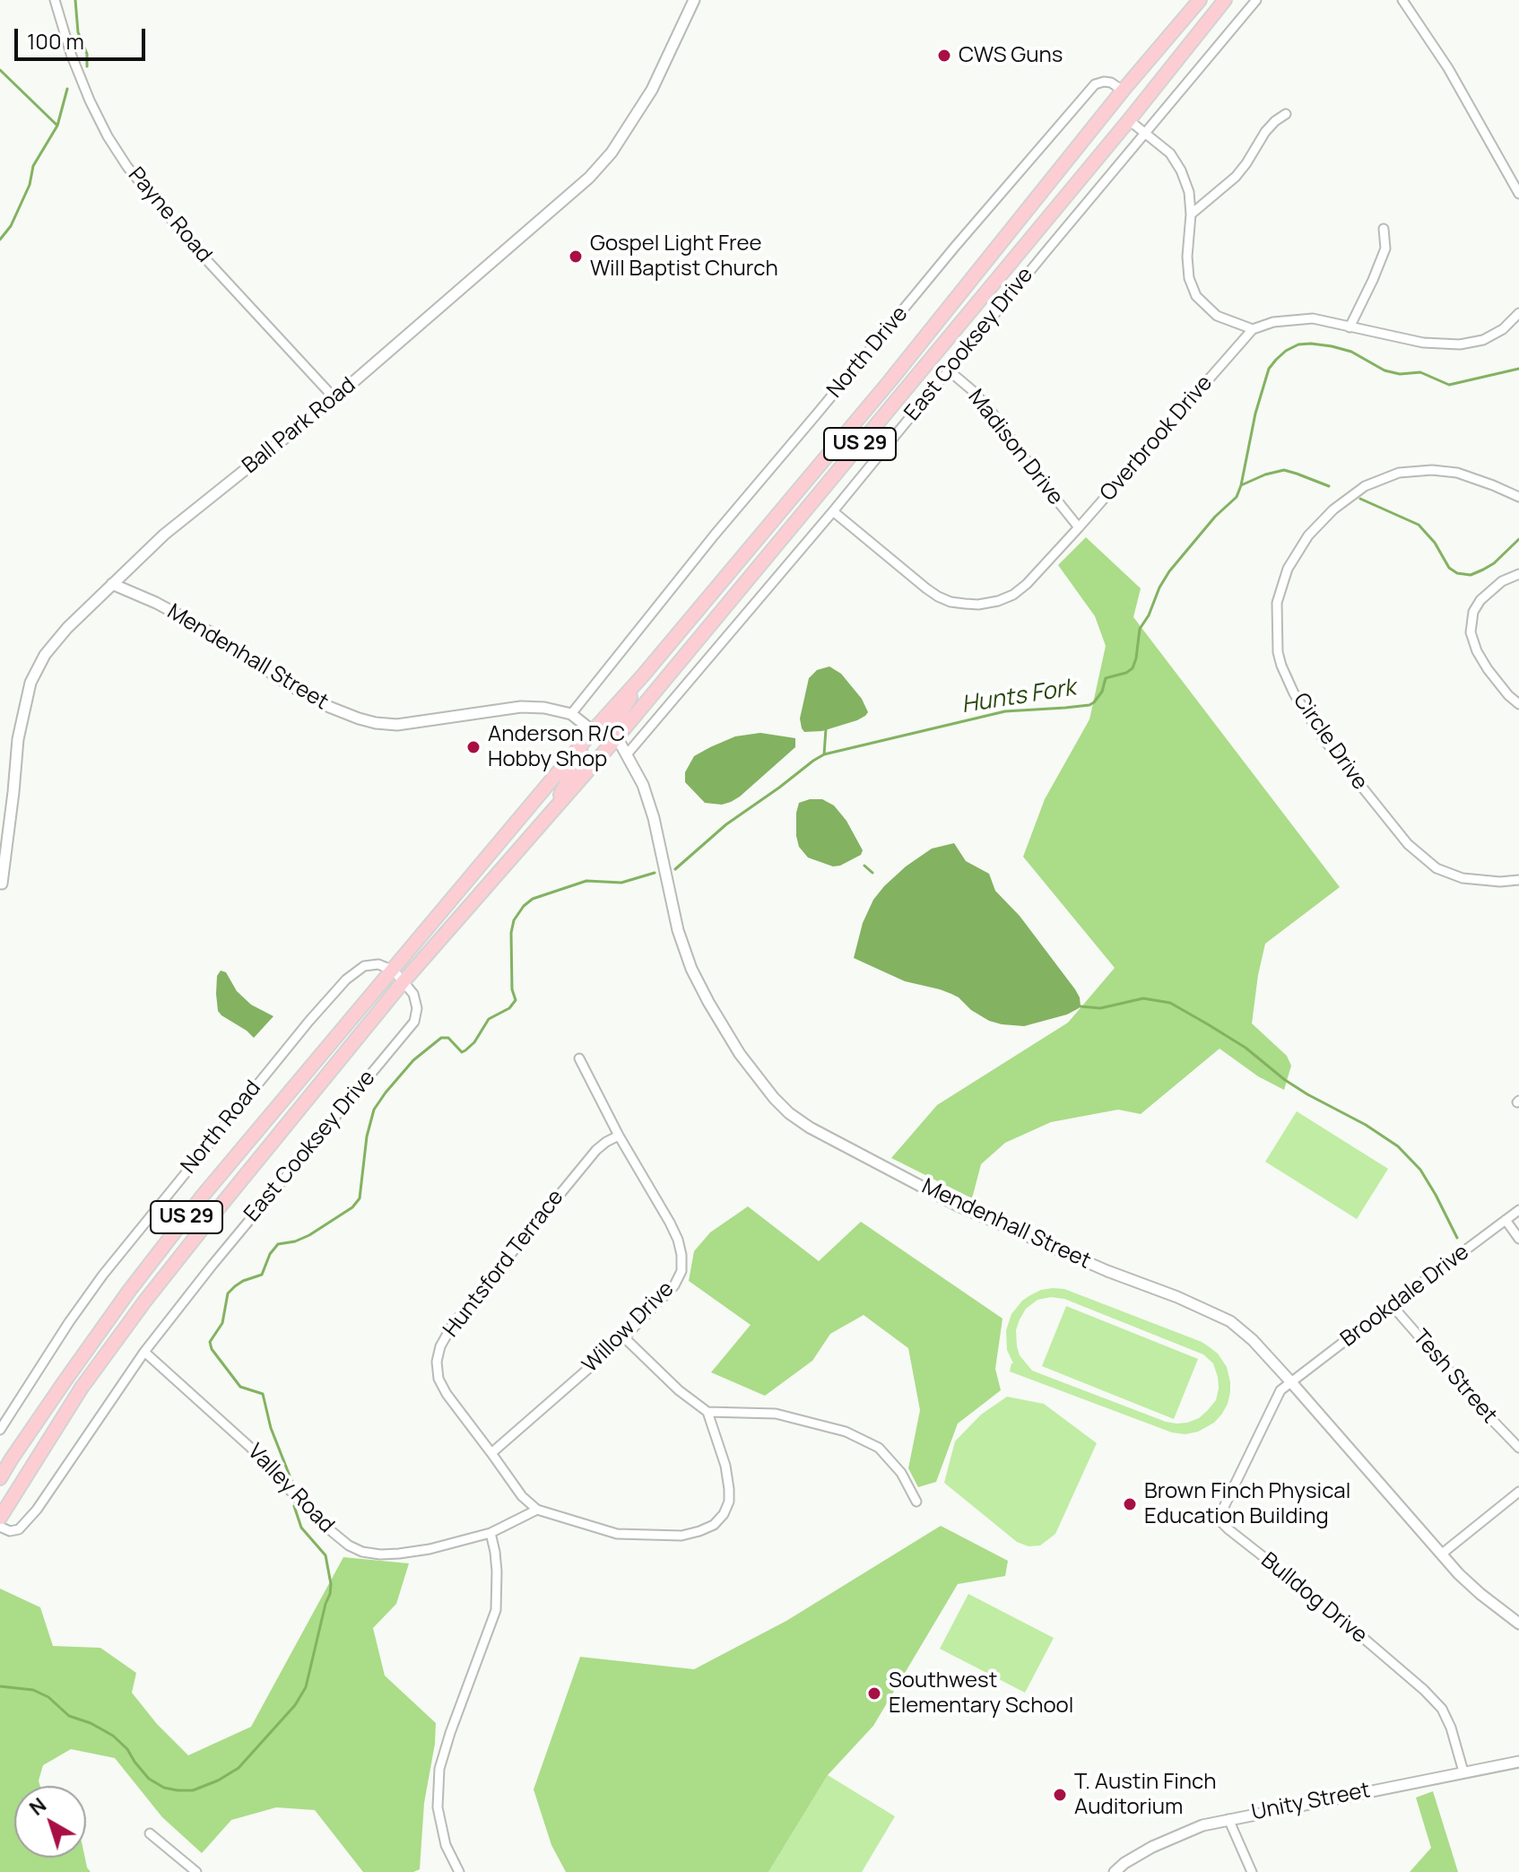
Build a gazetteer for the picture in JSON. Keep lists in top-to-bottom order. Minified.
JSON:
{"streets":{"highway":["US 29"],"street":["Payne Road","East Cooksey Drive","North Drive","Ball Park Road","Overbrook Drive","Madison Drive","Mendenhall Street","Circle Drive","North Road","Huntsford Terrace","Brookdale Drive","Willow Drive","Tesh Street","Valley Road","Bulldog Drive","Unity Street"]},"crossings":[["Payne Road","Ball Park Road"],["East Cooksey Drive","Overbrook Drive"],["East Cooksey Drive","US 29"],["East Cooksey Drive","Madison Drive"],["East Cooksey Drive","Mendenhall Street"],["East Cooksey Drive","North Road"],["East Cooksey Drive","Valley Road"],["North Drive","US 29"],["North Drive","Mendenhall Street"],["Ball Park Road","Mendenhall Street"],["Overbrook Drive","Madison Drive"],["US 29","Mendenhall Street"],["US 29","North Road"],["Mendenhall Street","Brookdale Drive"],["Mendenhall Street","Bulldog Drive"],["Huntsford Terrace","Willow Drive"],["Huntsford Terrace","Valley Road"],["Brookdale Drive","Tesh Street"],["Brookdale Drive","Bulldog Drive"],["Bulldog Drive","Unity Street"]],"water":["Hunts Fork"],"places":["CWS Guns","Gospel Light Free Will Baptist Church","Anderson R/C Hobby Shop","Brown Finch Physical Education Building","Southwest Elementary School","T. Austin Finch Auditorium"],"scale_bar":"100 m","north":"top left"}
